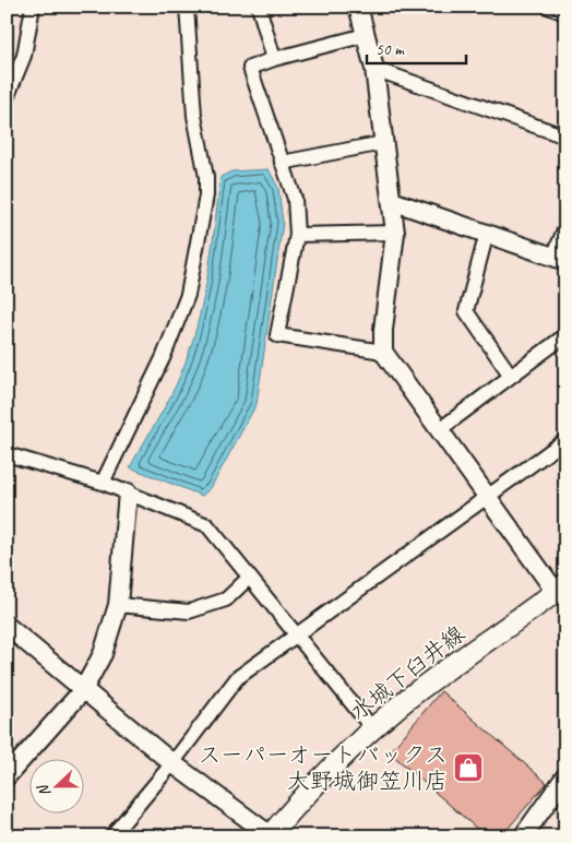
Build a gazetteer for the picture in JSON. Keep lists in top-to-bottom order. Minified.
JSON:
{"streets":{"main road":["水城下臼井線"]},"places":{"shop":["スーパーオートバックス 大野城御笠川店"]},"scale_bar":"50 m","north":"left"}
